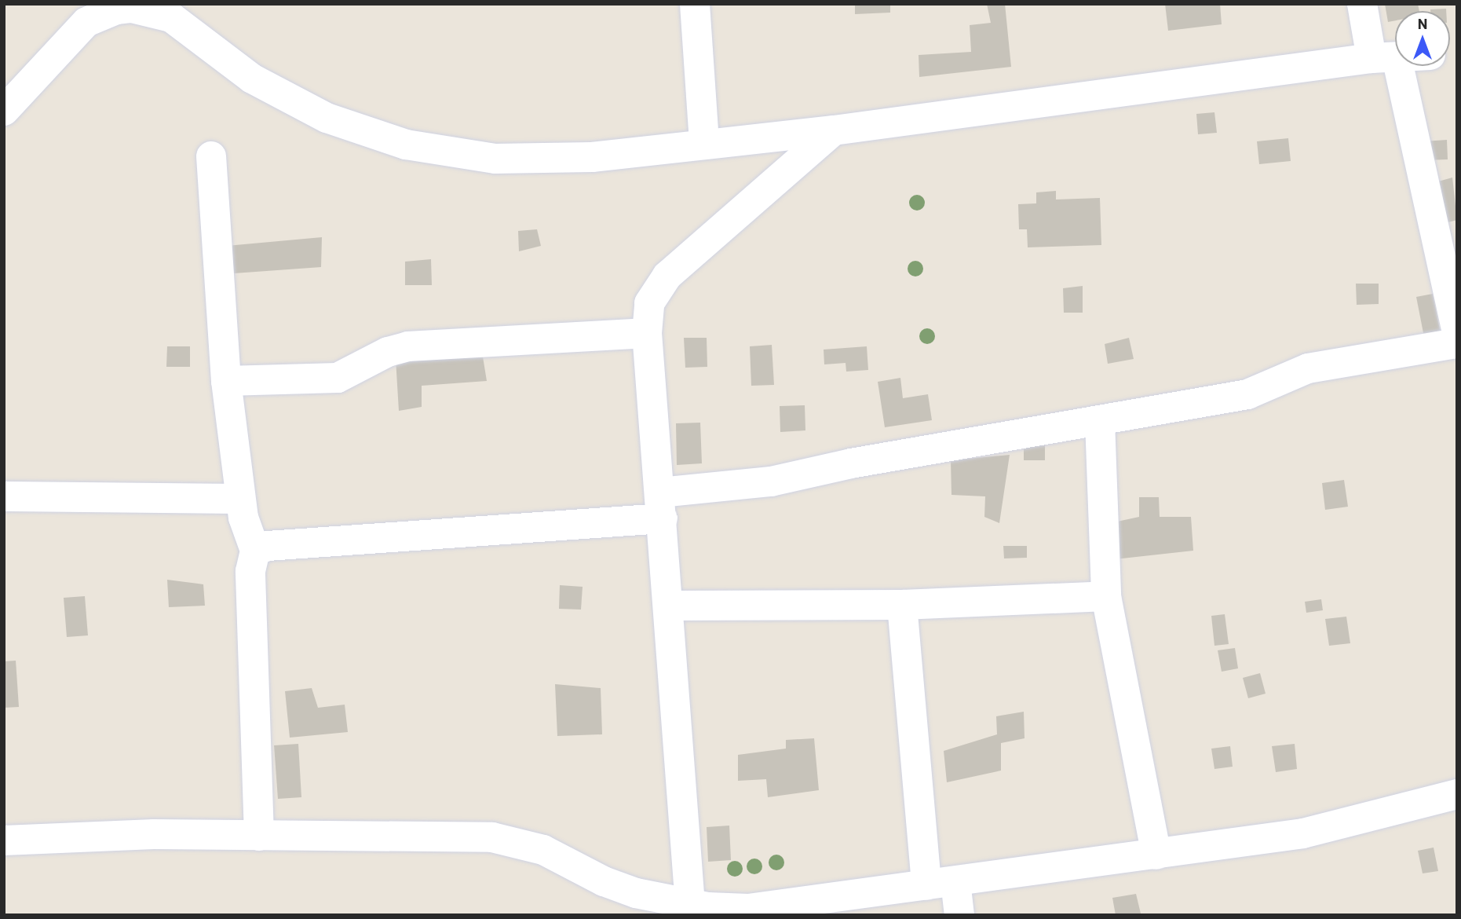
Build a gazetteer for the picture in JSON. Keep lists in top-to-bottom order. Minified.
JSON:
{"north":"top"}
